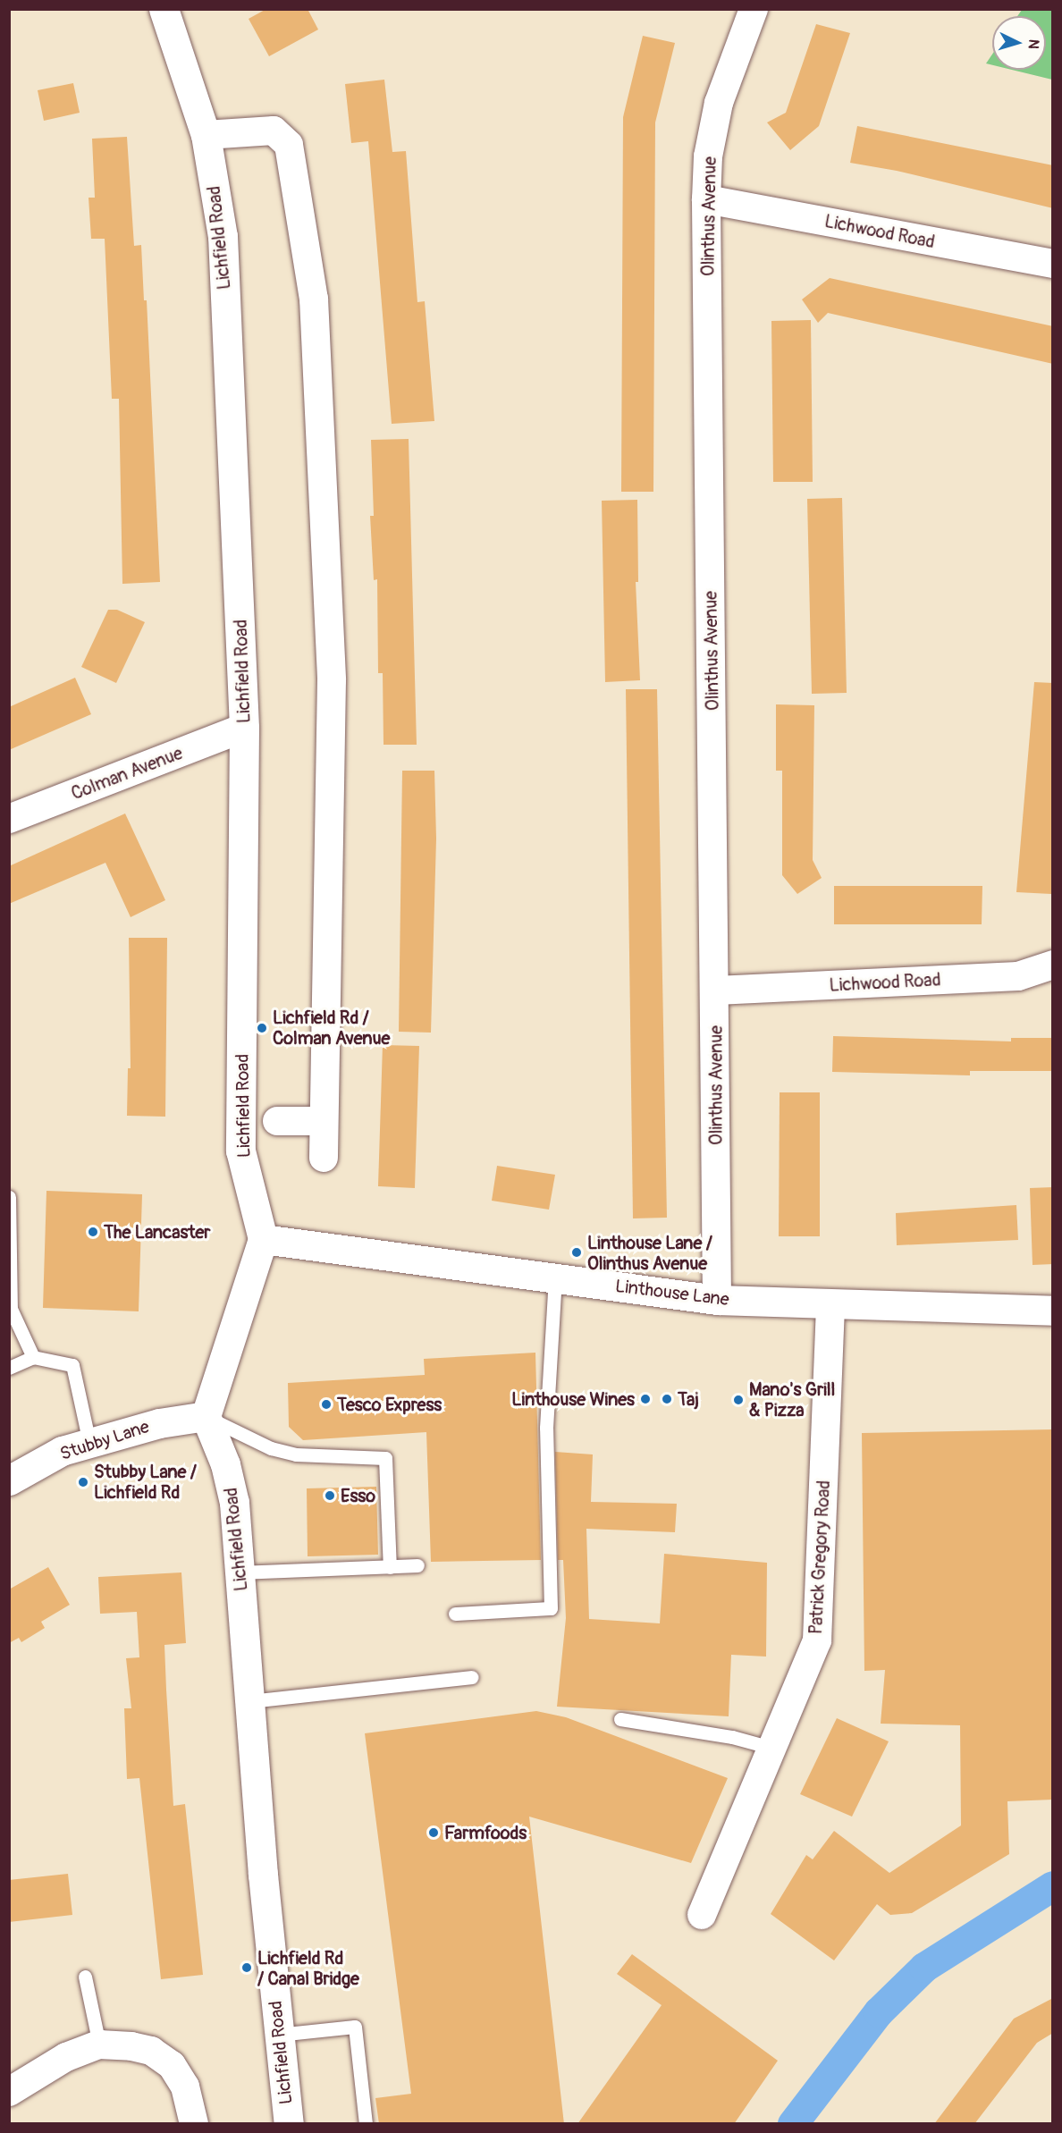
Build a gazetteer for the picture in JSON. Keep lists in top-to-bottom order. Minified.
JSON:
{"streets":{"main road":["Lichfield Road","Linthouse Lane","Stubby Lane"],"street":["Olinthus Avenue","Lichwood Road","Colman Avenue","Patrick Gregory Road"]},"crossings":[["Olinthus Avenue","Lichwood Road"],["Olinthus Avenue","Linthouse Lane"],["Lichfield Road","Colman Avenue"],["Lichfield Road","Linthouse Lane"],["Lichfield Road","Stubby Lane"],["Linthouse Lane","Patrick Gregory Road"]],"places":["Lichfield Rd / Colman Avenue","The Lancaster","Linthouse Lane / Olinthus Avenue","Linthouse Wines","Taj","Mano's Grill & Pizza","Tesco Express","Stubby Lane / Lichfield Rd","Esso","Farmfoods","Lichfield Rd / Canal Bridge"],"north":"right"}
